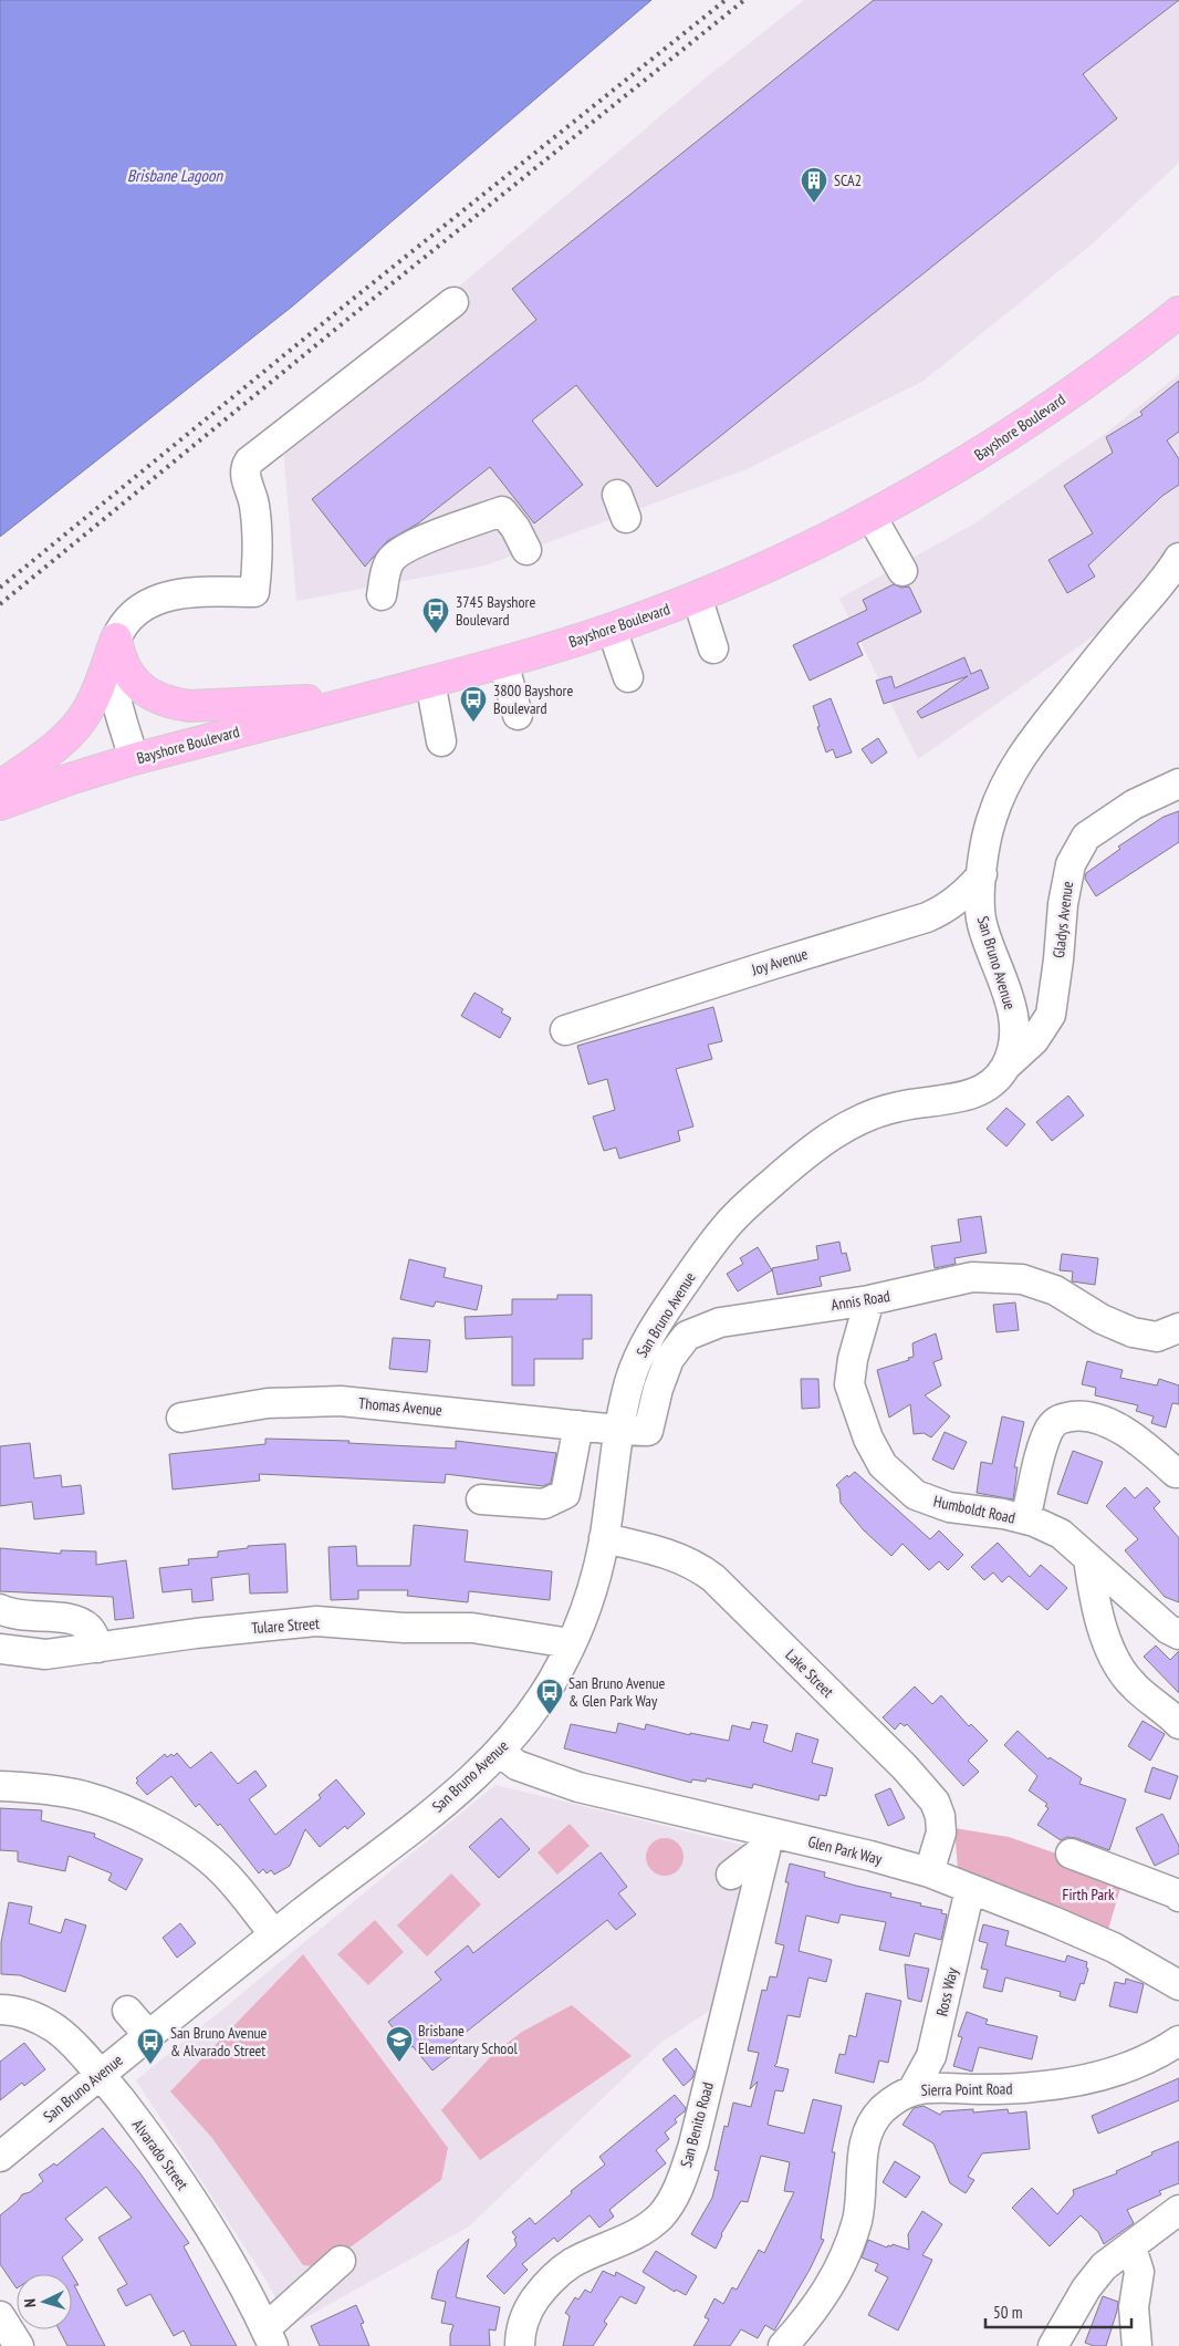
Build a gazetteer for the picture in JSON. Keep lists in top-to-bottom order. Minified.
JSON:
{"streets":{"main road":["Bayshore Boulevard"],"street":["Gladys Avenue","Joy Avenue","San Bruno Avenue","Annis Road","Thomas Avenue","Humboldt Road","Tulare Street","Lake Street","Glen Park Way","Ross Way","Sierra Point Road","San Benito Road","Alvarado Street"]},"crossings":[["Gladys Avenue","San Bruno Avenue"],["Joy Avenue","San Bruno Avenue"],["San Bruno Avenue","Annis Road"],["San Bruno Avenue","Thomas Avenue"],["San Bruno Avenue","Tulare Street"],["San Bruno Avenue","Lake Street"],["San Bruno Avenue","Glen Park Way"],["San Bruno Avenue","Alvarado Street"],["Annis Road","Thomas Avenue"],["Annis Road","Humboldt Road"],["Lake Street","Glen Park Way"],["Glen Park Way","Ross Way"],["Glen Park Way","San Benito Road"],["Ross Way","Sierra Point Road"]],"water":["Brisbane Lagoon"],"parks":["Firth Park"],"places":{"building":["SCA2"],"bus stop":["3745 Bayshore Boulevard","3800 Bayshore Boulevard","San Bruno Avenue & Glen Park Way","San Bruno Avenue & Alvarado Street"],"school or university":["Brisbane Elementary School"]},"scale_bar":"50 m","north":"left"}
